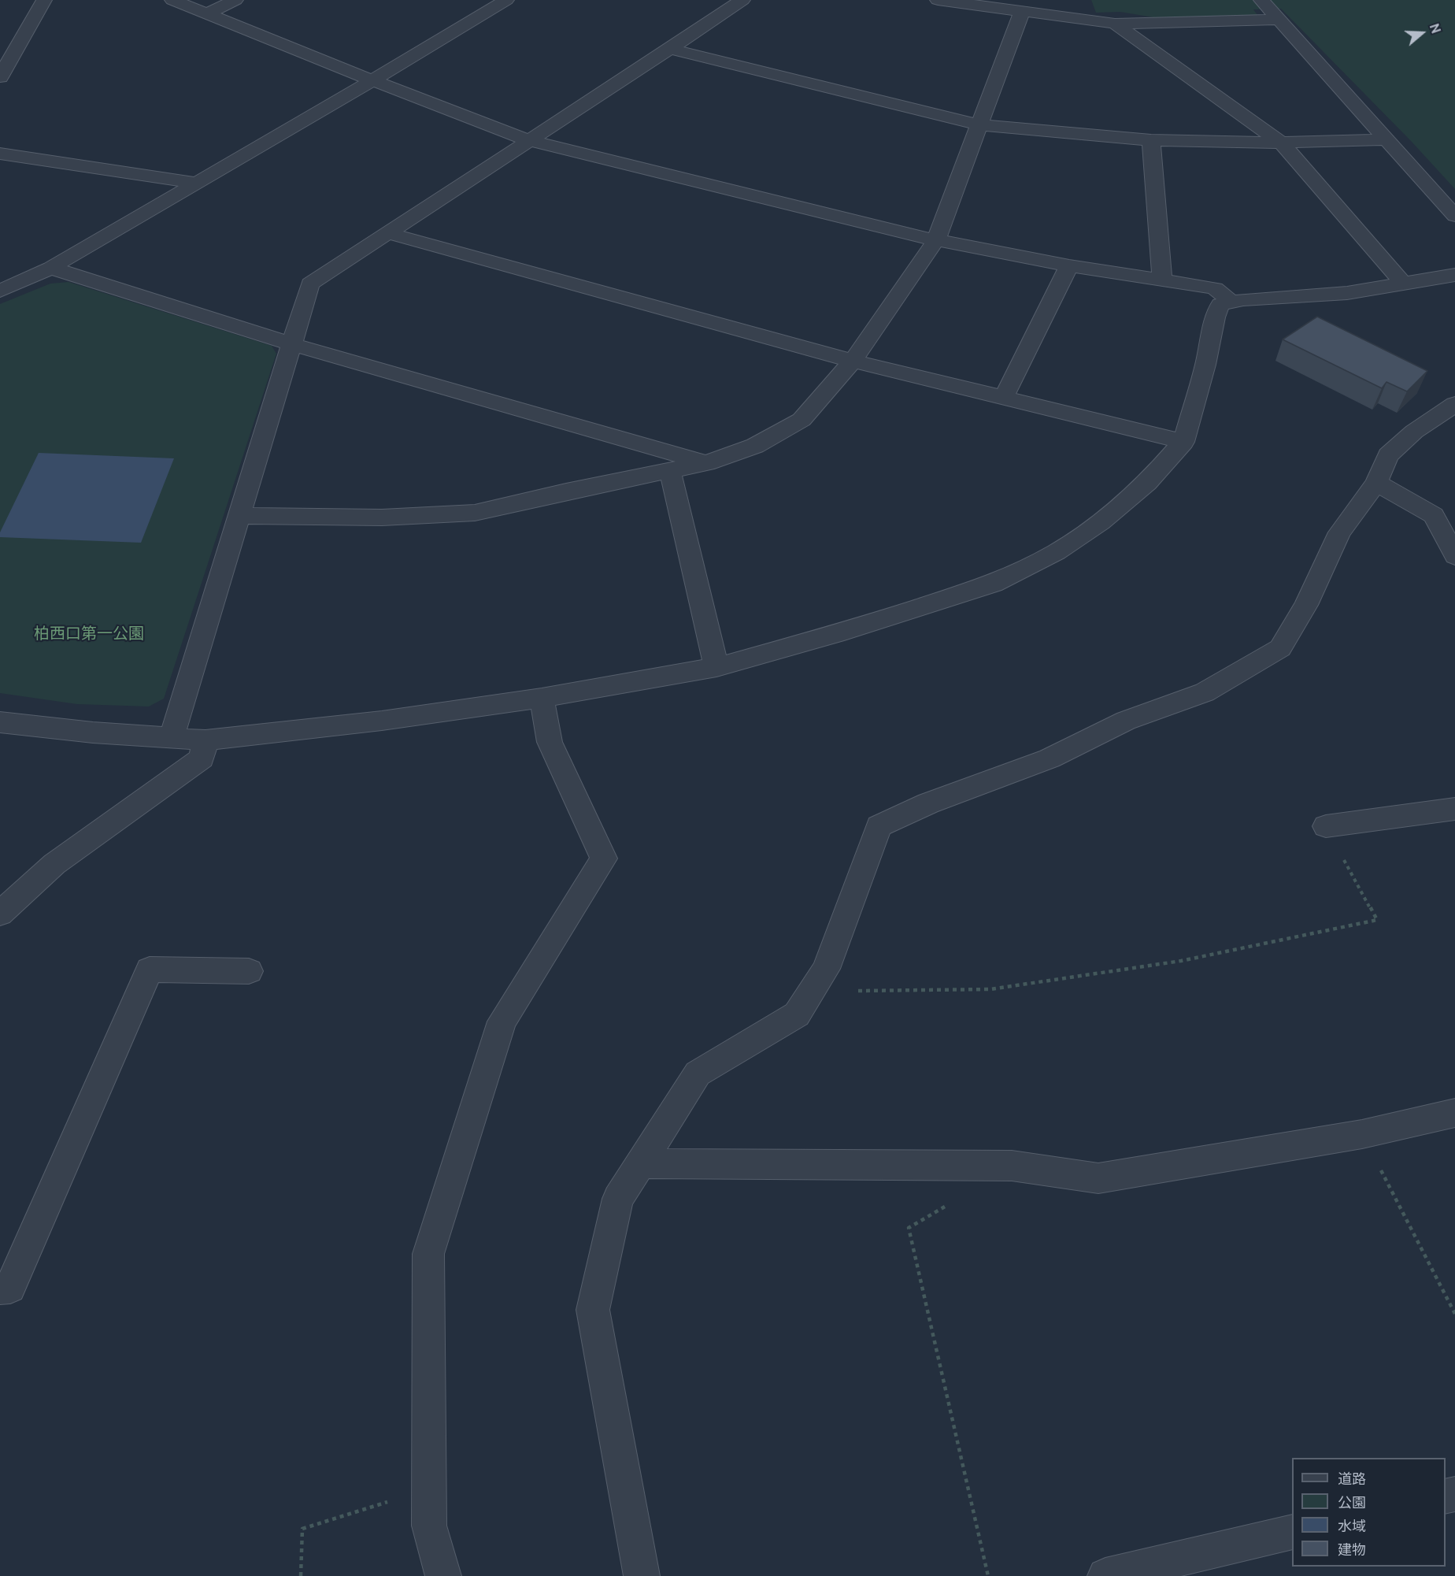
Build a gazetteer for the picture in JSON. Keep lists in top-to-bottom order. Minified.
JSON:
{"parks":["柏西口第一公園"],"legend":["道路","公園","水域","建物"],"north":"right"}
